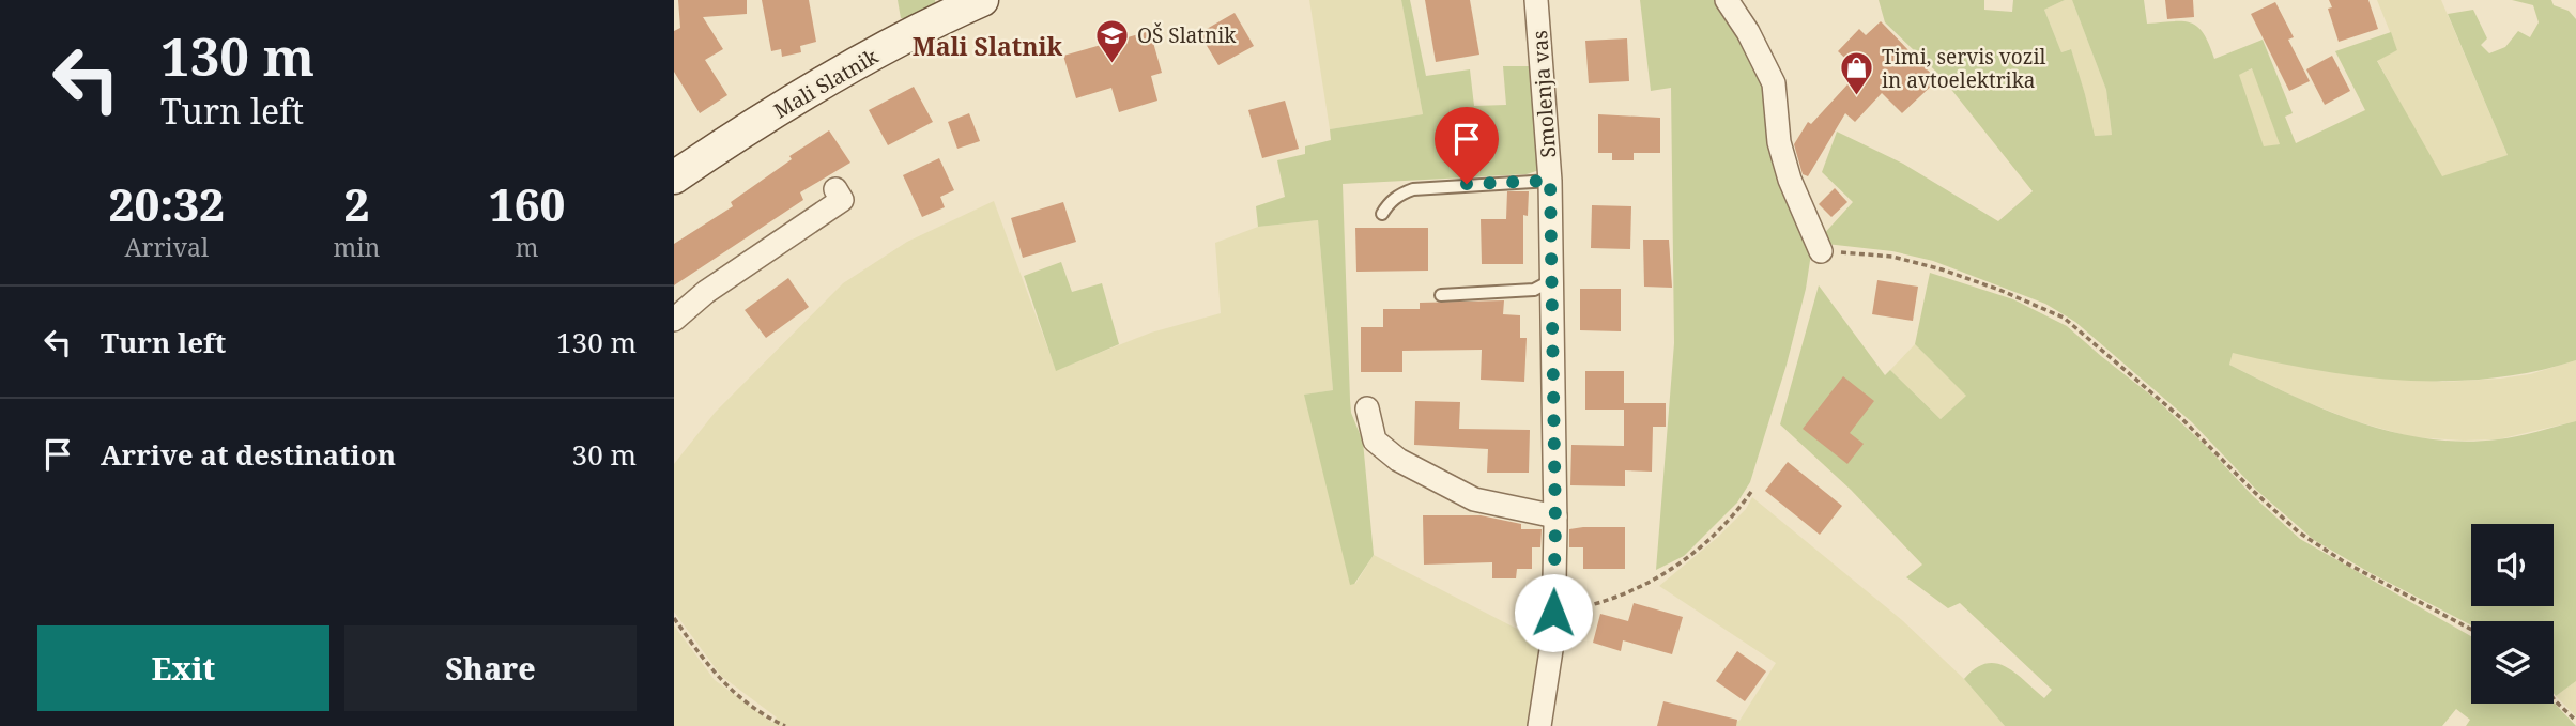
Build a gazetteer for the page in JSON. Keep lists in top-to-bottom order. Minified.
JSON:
{"streets":{"main road":["Mali Slatnik"],"street":["Smolenja vas"]},"districts":["Mali Slatnik"],"places":{"school or university":["OŠ Slatnik"],"shop":["Timi, servis vozil in avtoelektrika"]},"page":{"turn":["130 m","Turn left"],"eta":["20:32","Arrival","2","min","160","m"],"list":[{"name":"Turn left","value":"130 m"},{"name":"Arrive at destination","value":"30 m"}],"buttons":["Exit","Share"]}}
